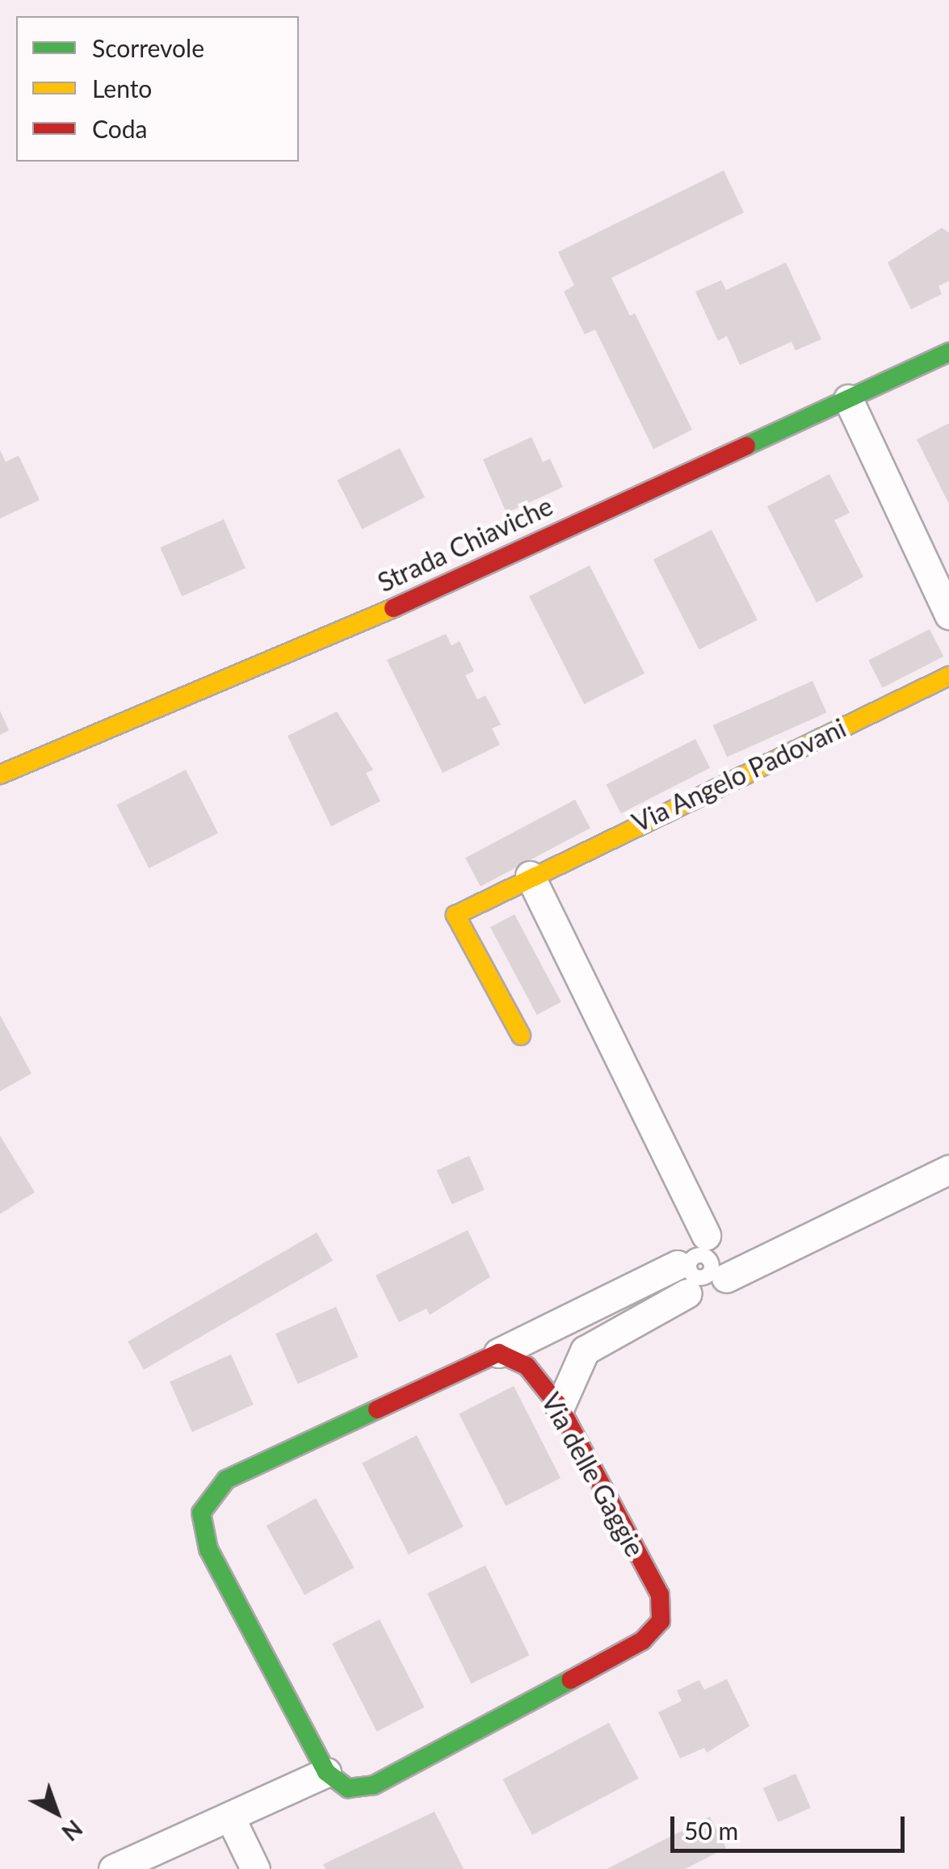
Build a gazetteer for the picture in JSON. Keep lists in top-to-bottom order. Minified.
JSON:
{"streets":{"street":["Strada Chiaviche","Via Angelo Padovani","Via delle Gaggie"]},"legend":["Scorrevole","Lento","Coda"],"scale_bar":"50 m","north":"bottom right"}
